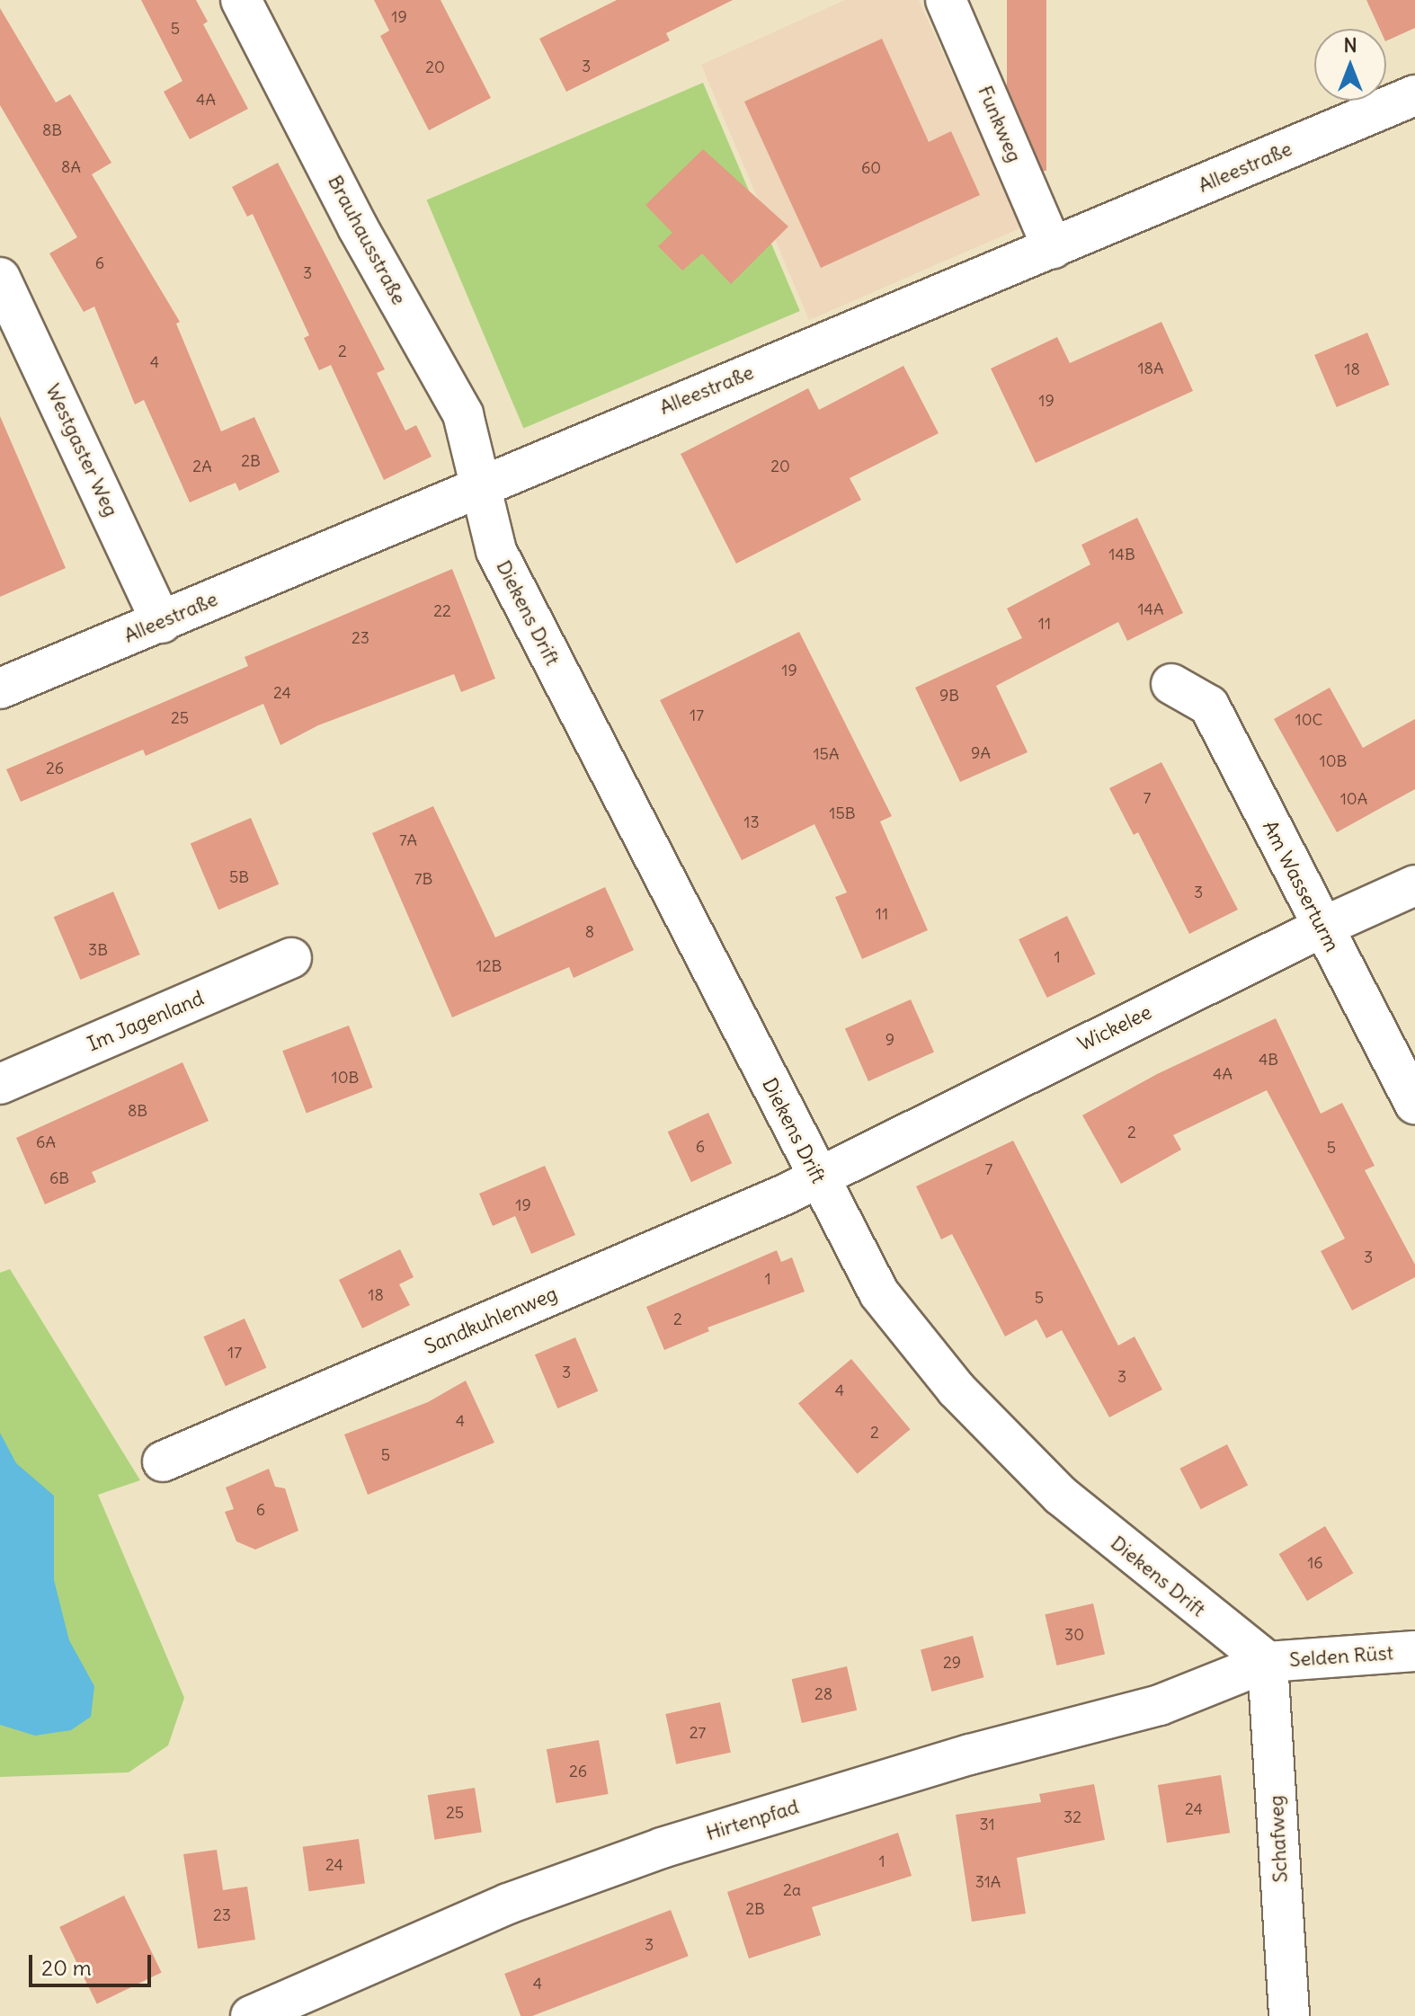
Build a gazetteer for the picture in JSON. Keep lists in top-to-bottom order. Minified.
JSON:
{"streets":{"street":["Funkweg","Alleestraße","Brauhausstraße","Westgaster Weg","Diekens Drift","Am Wasserturm","Im Jagenland","Wickelee","Sandkuhlenweg","Selden Rüst","Hirtenpfad","Schafweg"]},"crossings":[["Funkweg","Alleestraße"],["Alleestraße","Brauhausstraße"],["Alleestraße","Westgaster Weg"],["Alleestraße","Diekens Drift"],["Brauhausstraße","Diekens Drift"],["Diekens Drift","Wickelee"],["Diekens Drift","Sandkuhlenweg"],["Diekens Drift","Selden Rüst"],["Diekens Drift","Hirtenpfad"],["Diekens Drift","Schafweg"],["Am Wasserturm","Wickelee"],["Wickelee","Sandkuhlenweg"],["Selden Rüst","Hirtenpfad"],["Selden Rüst","Schafweg"],["Hirtenpfad","Schafweg"]],"house_numbers":["19","5","3","20","4A","8B","8A","60","6","3","2","4","18A","18","19","2B","2A","20","14B","14A","22","11","23","19","24","9B","17","25","10C","9A","15A","10B","26","7","10A","15B","13","7A","5B","7B","3","11","8","3B","1","12B","9","4B","4A","10B","8B","2","6A","6","5","7","6B","19","3","1","18","5","2","17","3","3","4","4","2","5","6","16","30","29","28","27","26","24","25","32","31","1","24","31A","2a","2B","23","3","4"],"scale_bar":"20 m","north":"top"}
